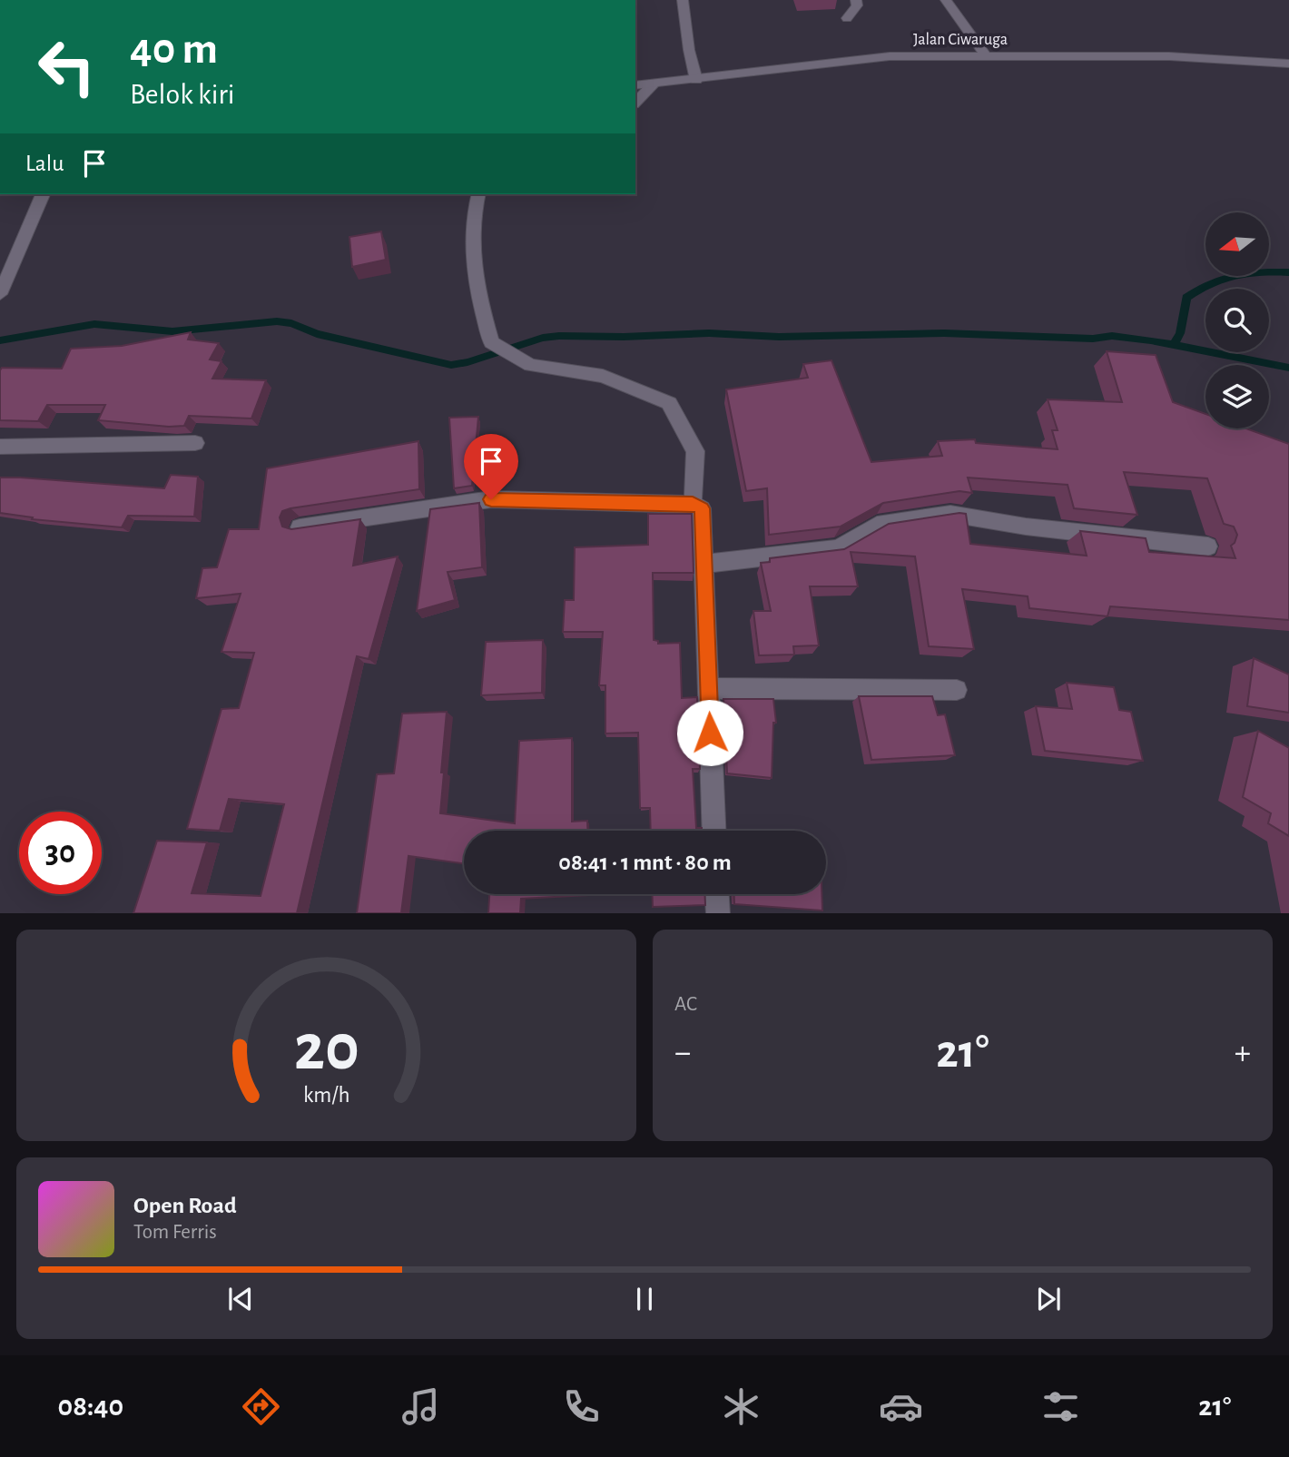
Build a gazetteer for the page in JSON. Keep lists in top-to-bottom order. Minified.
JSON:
{"streets":{"street":["Jalan Ciwaruga"]},"north":"left","page":{"turn":["40 m","Belok kiri"],"then":"Lalu","limit":"30","trip":"08:41 · 1 mnt · 80 m","tile":"AC","heat":["−","21°","+"],"song":["Open Road","Tom Ferris"],"tabs":["08:40","21°"],"gauge":["20","km/h"]}}
